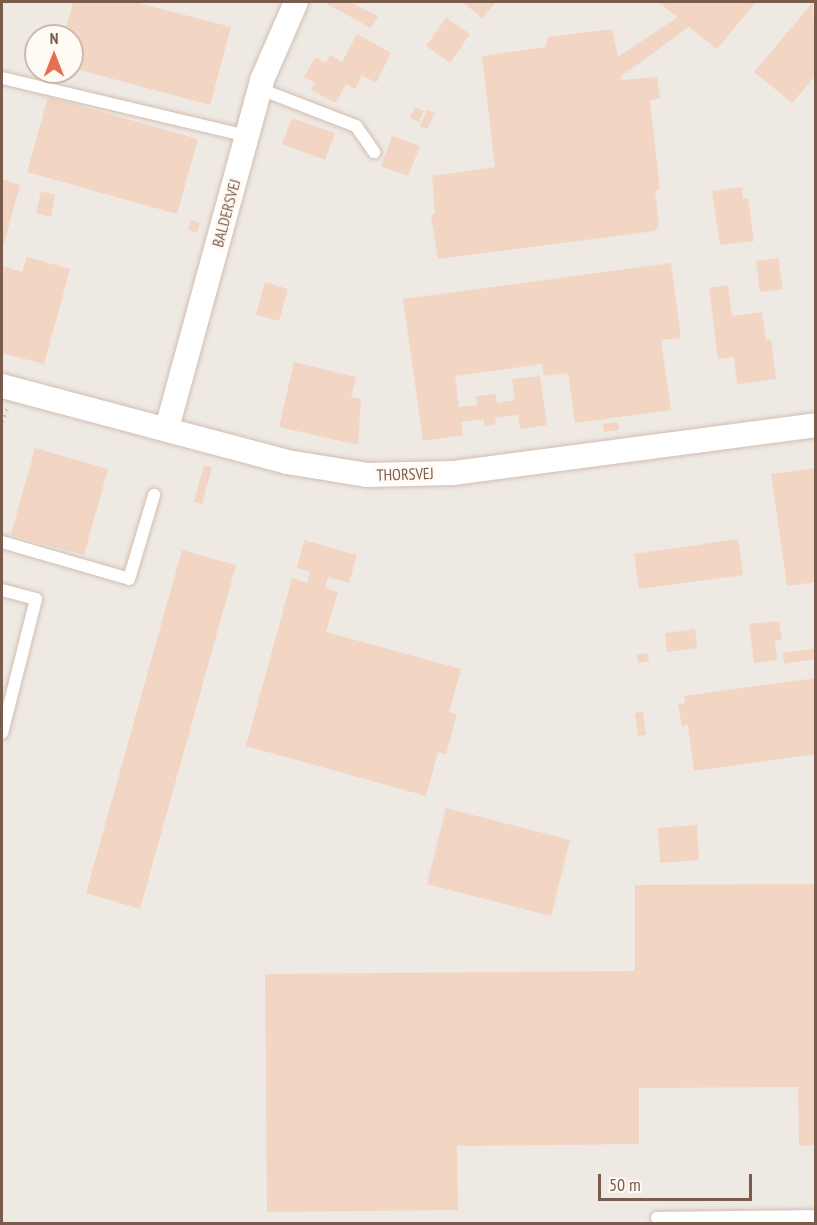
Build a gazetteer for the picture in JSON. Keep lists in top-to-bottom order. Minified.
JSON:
{"streets":{"street":["BALDERSVEJ","THORSVEJ"]},"crossings":[["BALDERSVEJ","THORSVEJ"]],"scale_bar":"50 m","north":"top"}
